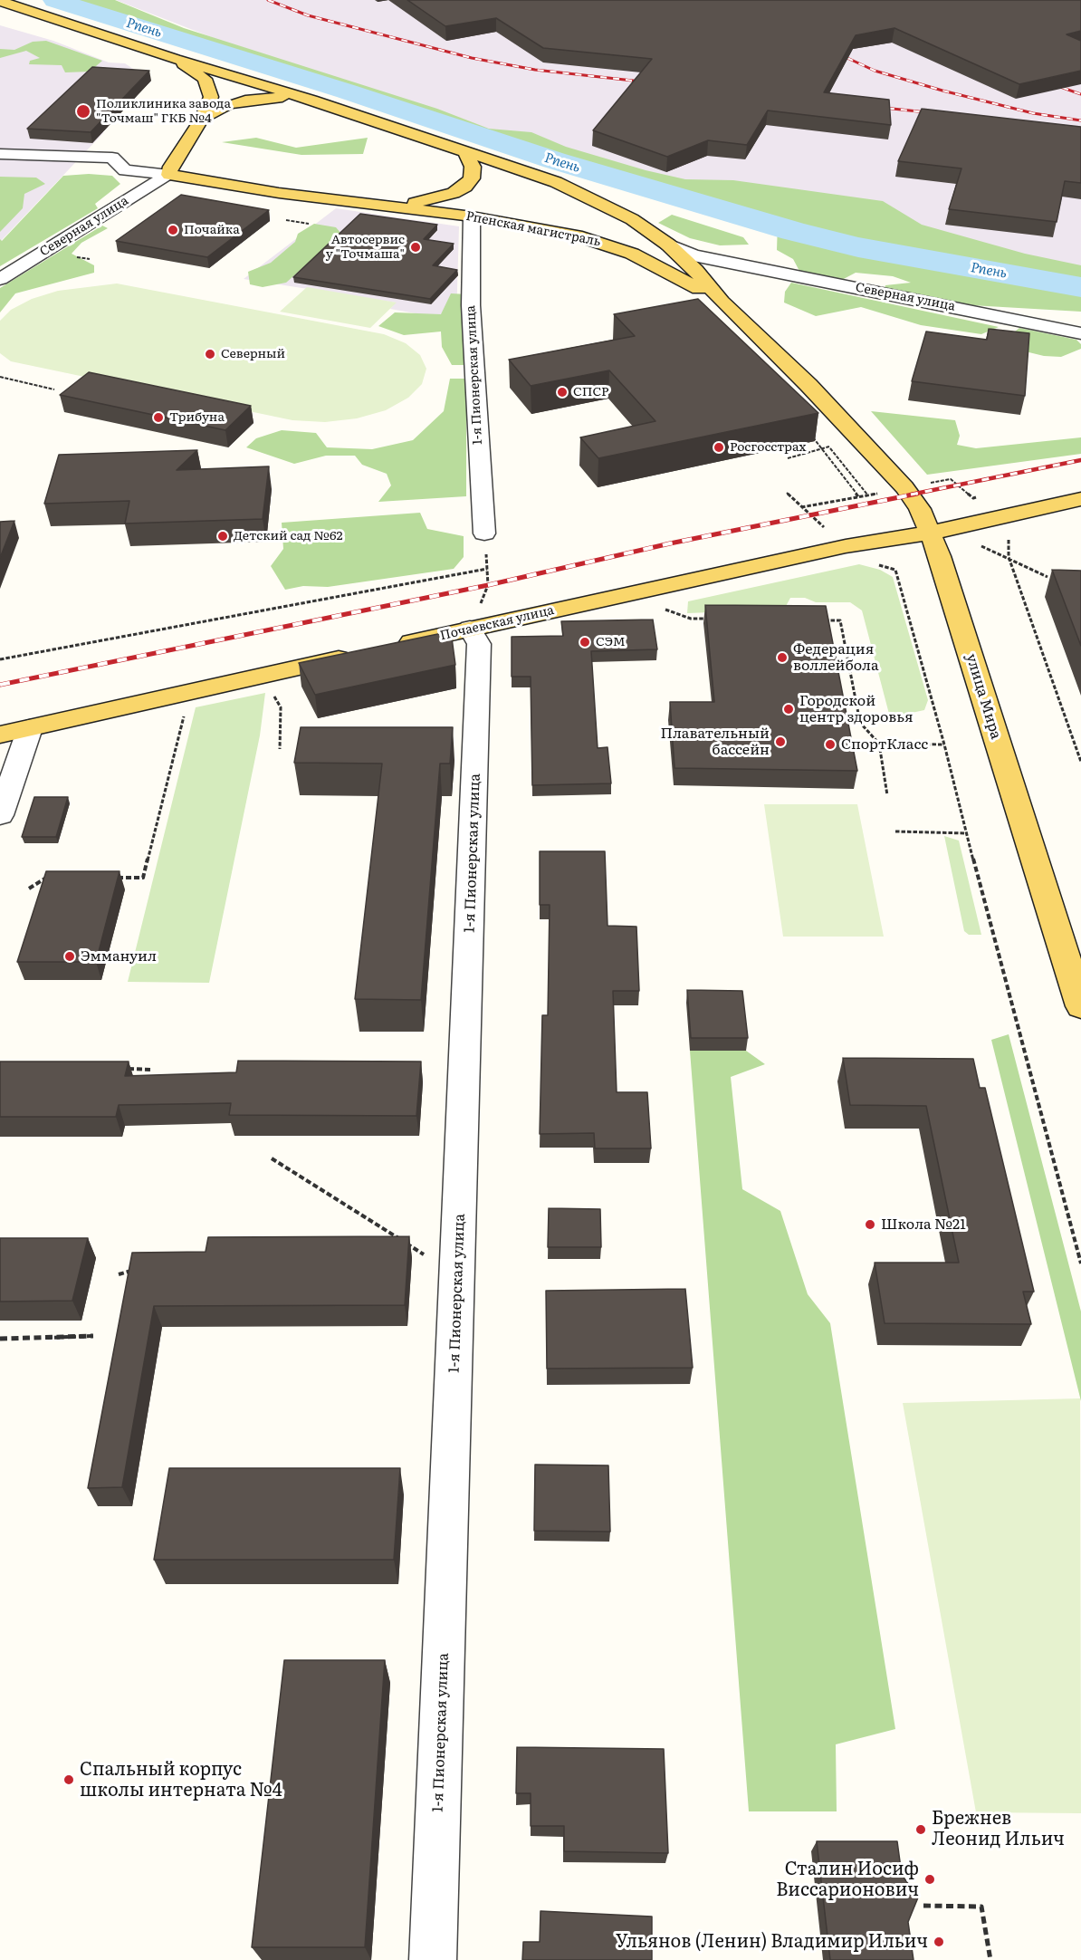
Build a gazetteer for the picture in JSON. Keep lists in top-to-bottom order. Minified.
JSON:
{"streets":{"main road":["Рпенская магистраль","Почаевская улица","улица Мира"],"street":["Северная улица","1-я Пионерская улица"]},"crossings":[["Северная улица","Рпенская магистраль"],["Рпенская магистраль","1-я Пионерская улица"],["Рпенская магистраль","Почаевская улица"],["Рпенская магистраль","улица Мира"],["1-я Пионерская улица","Почаевская улица"],["Почаевская улица","улица Мира"]],"water":["Рпень"],"places":["Поликлиника завода \"Точмаш\" ГКБ №4","Почайка","Автосервис у \"Точмаша\"","Северный","СПСР","Трибуна","Росгосстрах","Детский сад №62","СЭМ","Федерация воллейбола","Городской центр здоровья","Плавательный бассейн","СпортКласс","Эммануил","Школа №21","Cпальный корпус школы интерната №4","Брежнев Леонид Ильич","Сталин Иосиф Виссарионович","Ульянов (Ленин) Владимир Ильич"]}
